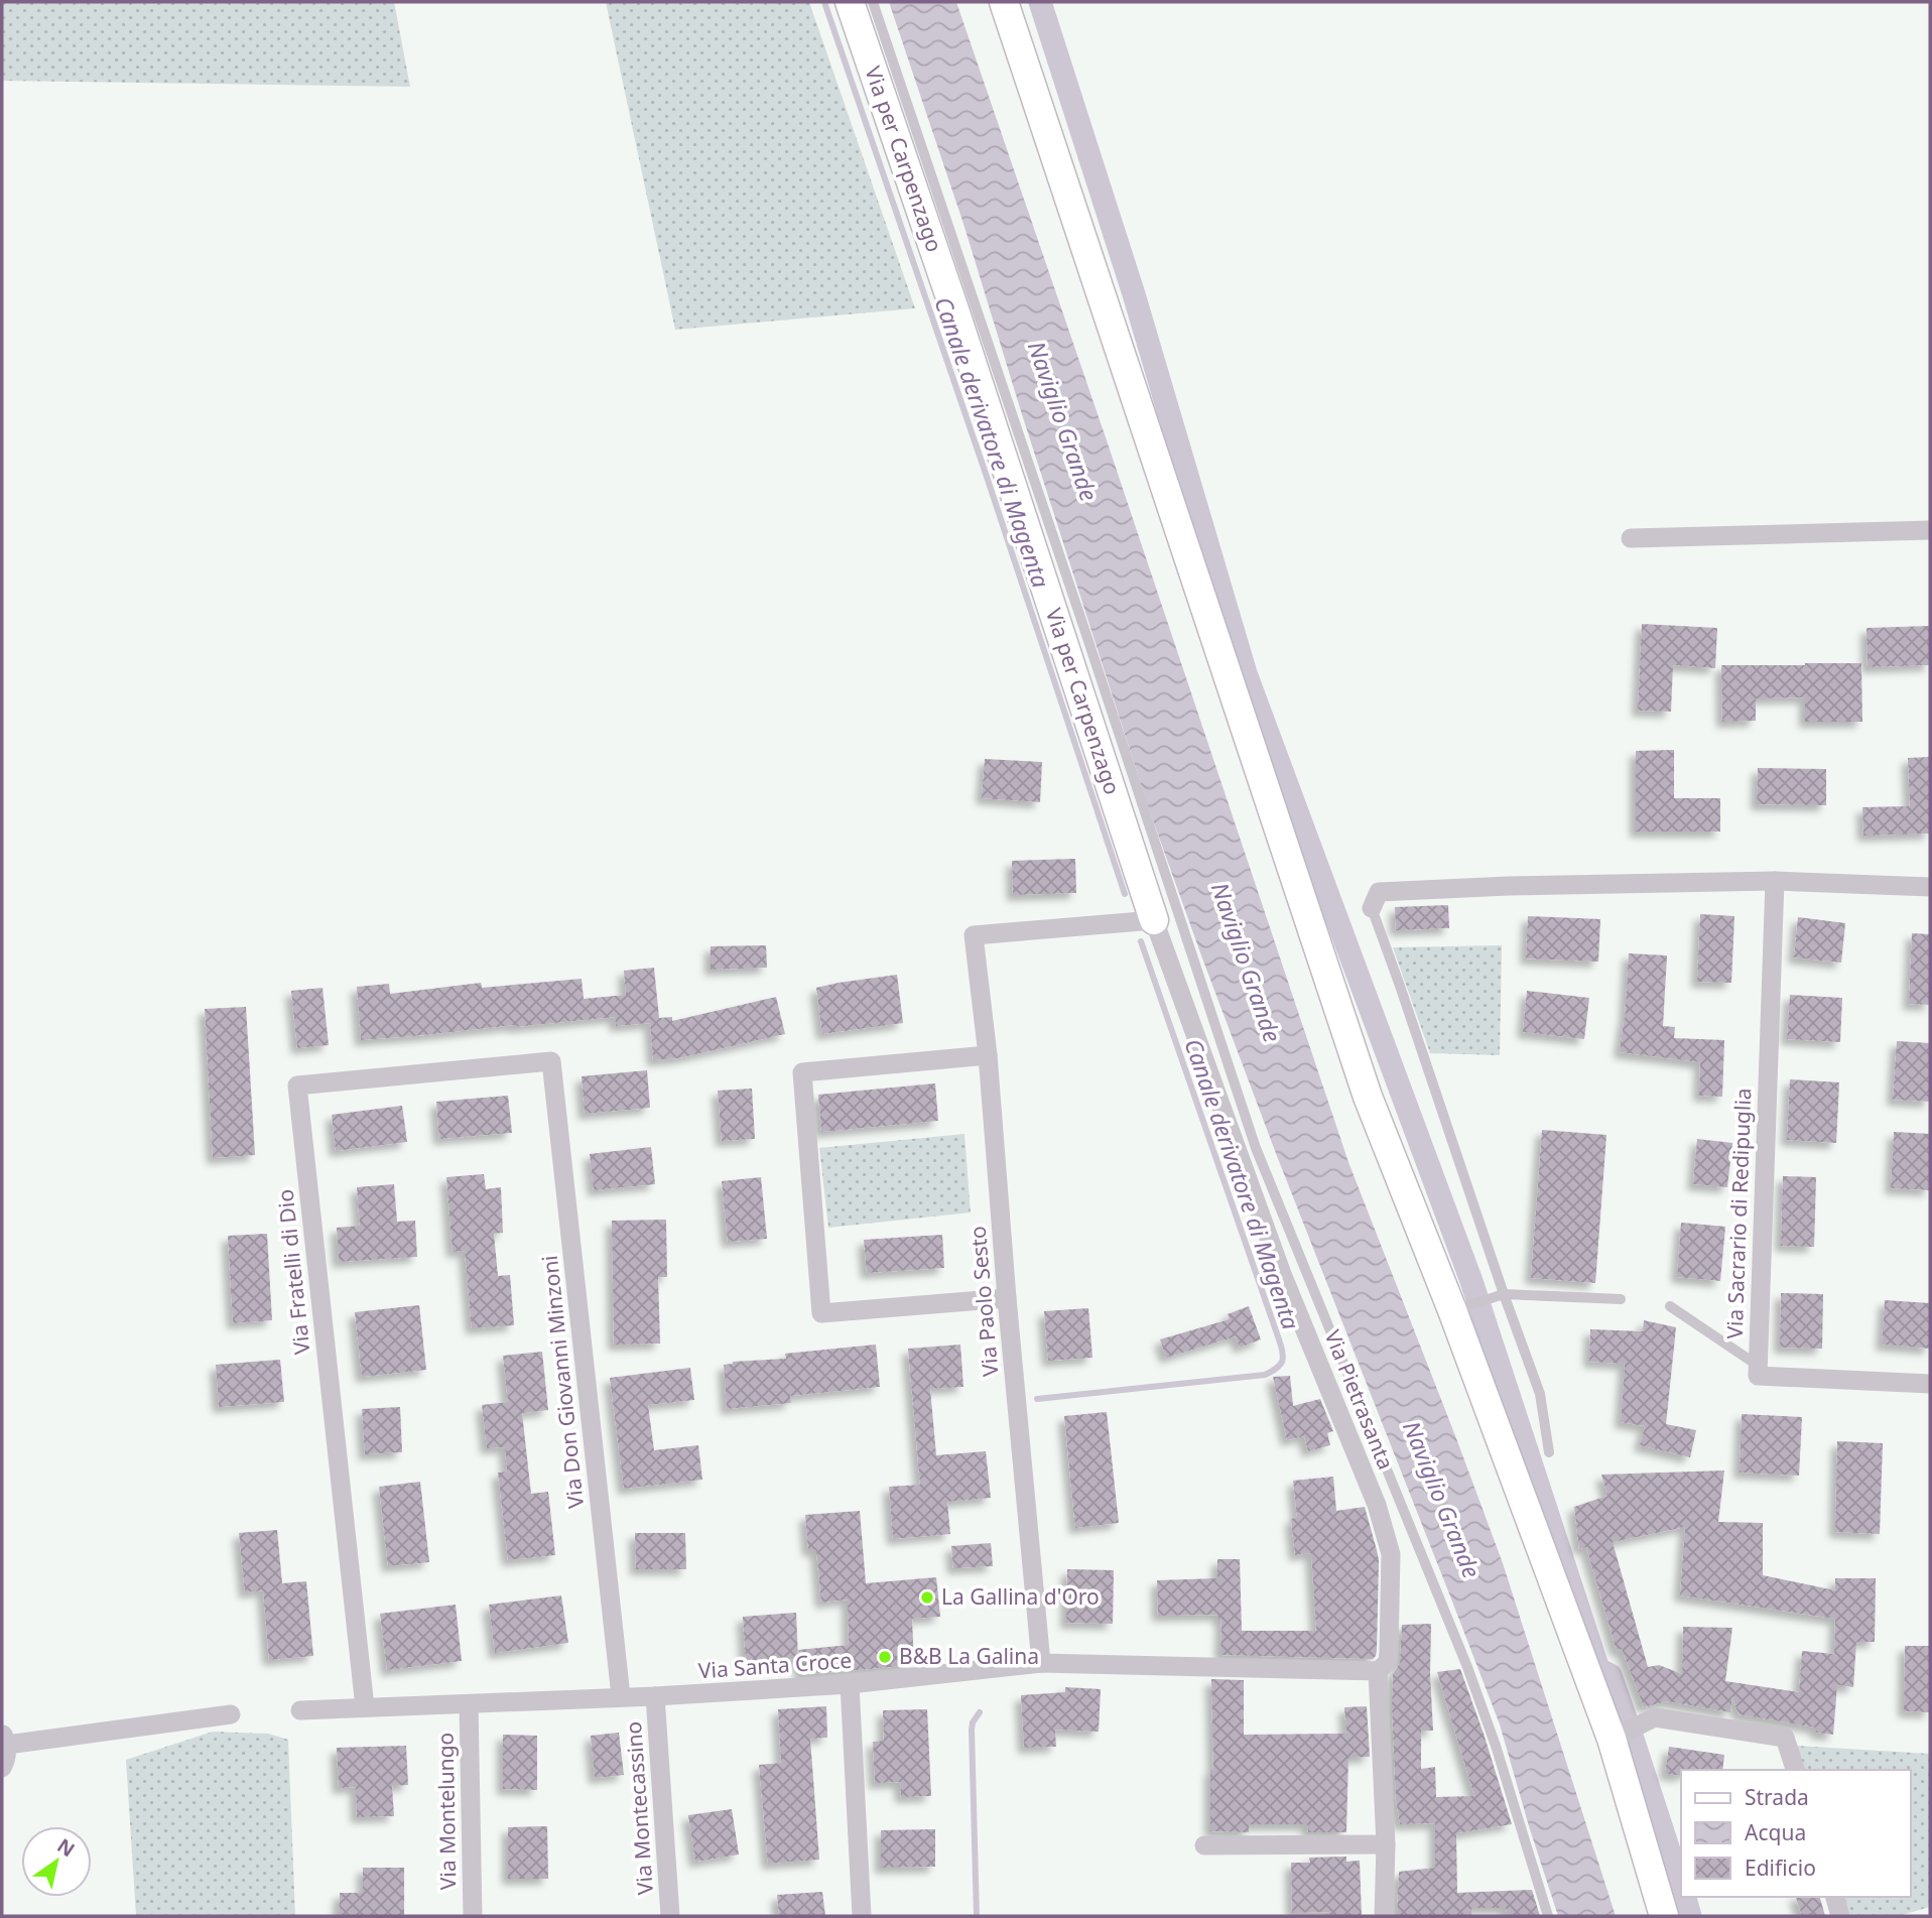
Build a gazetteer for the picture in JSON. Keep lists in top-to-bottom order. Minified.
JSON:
{"streets":{"street":["Via per Carpenzago","Via Sacrario di Redipuglia","Via Fratelli di Dio","Via Paolo Sesto","Via Don Giovanni Minzoni","Via Pietrasanta","Via Santa Croce","Via Montecassino","Via Montelungo"]},"crossings":[["Via per Carpenzago","Via Paolo Sesto"],["Via per Carpenzago","Via Pietrasanta"],["Via Fratelli di Dio","Via Don Giovanni Minzoni"],["Via Fratelli di Dio","Via Santa Croce"],["Via Paolo Sesto","Via Pietrasanta"],["Via Paolo Sesto","Via Santa Croce"],["Via Don Giovanni Minzoni","Via Santa Croce"],["Via Pietrasanta","Via Santa Croce"],["Via Santa Croce","Via Montecassino"],["Via Santa Croce","Via Montelungo"]],"water":["Naviglio Grande","Canale derivatore di Magenta"],"places":["La Gallina d'Oro","B&B La Galina"],"legend":["Strada","Acqua","Edificio"],"north":"top right"}
